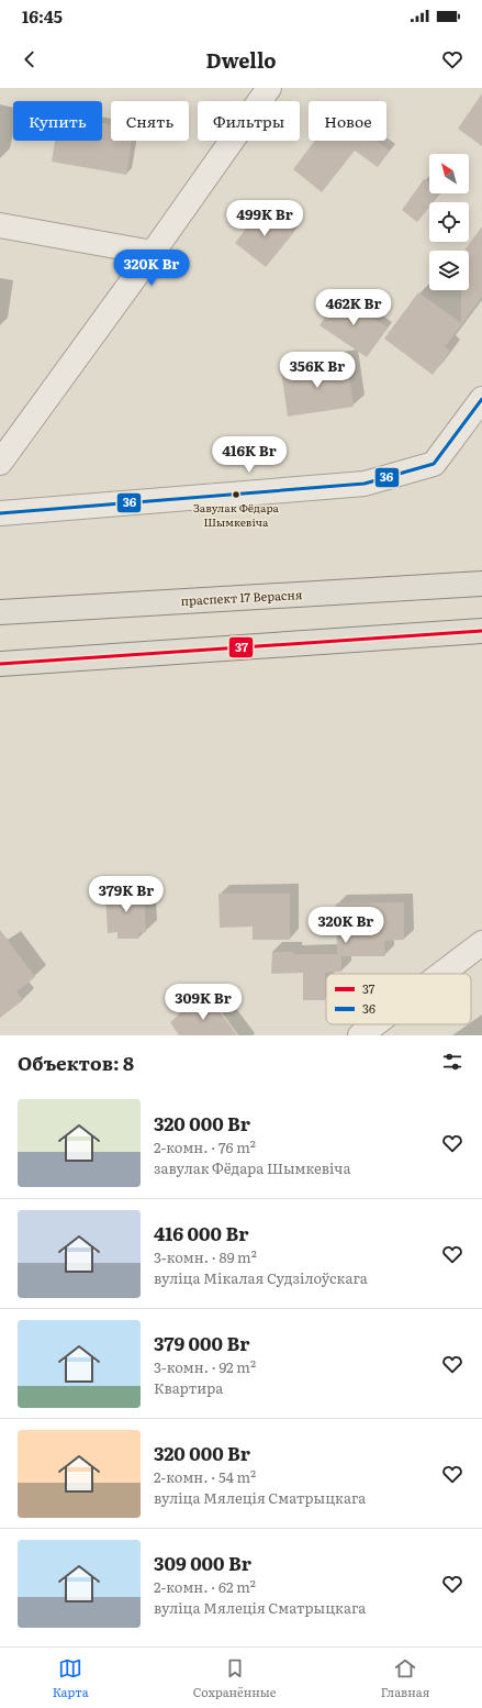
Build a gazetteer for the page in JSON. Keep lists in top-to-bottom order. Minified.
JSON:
{"streets":{"main road":["праспект 17 Верасня"]},"places":["Завулак Фёдара Шымкевіча"],"lines":["transit line 36","transit line 37"],"legend":["37","36"],"north":"top left","page":{"status":"16:45","header":"Dwello","chip":["Купить","Снять","Фильтры","Новое"],"price":["499K Br","320K Br","462K Br","356K Br","416K Br","379K Br","320K Br","309K Br"],"heading":"Объектов: 8","list":[{"name":"320 000 Br","note":"2-комн. · 76 m² · завулак Фёдара Шымкевіча"},{"name":"416 000 Br","note":"3-комн. · 89 m² · вуліца Мікалая Судзілоўскага"},{"name":"379 000 Br","note":"3-комн. · 92 m² · Квартира"},{"name":"320 000 Br","note":"2-комн. · 54 m² · вуліца Мялеція Сматрыцкага"},{"name":"309 000 Br","note":"2-комн. · 62 m² · вуліца Мялеція Сматрыцкага"}],"tabs":["Карта","Сохранённые","Главная"]}}
